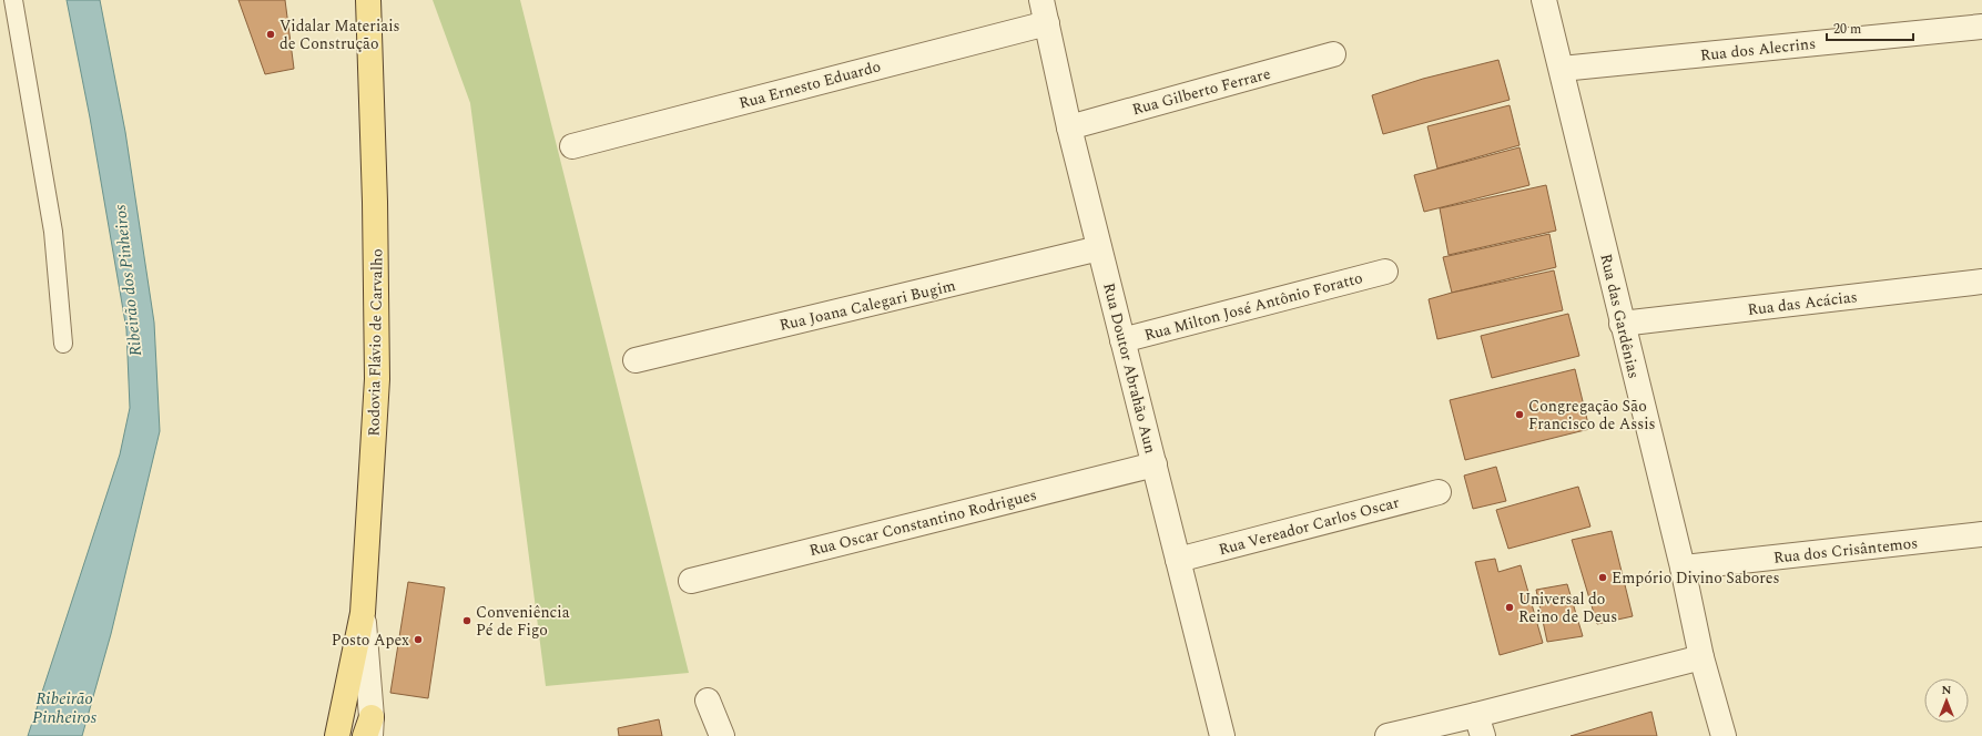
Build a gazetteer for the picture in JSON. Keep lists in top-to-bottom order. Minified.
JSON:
{"streets":{"main road":["Rodovia Flávio de Carvalho"],"street":["Rua dos Alecrins","Rua Ernesto Eduardo","Rua Gilberto Ferrare","Rua das Acácias","Rua Joana Calegari Bugim","Rua Milton José Antônio Foratto","Rua das Gardênias","Rua Doutor Abrahão Aun","Rua Oscar Constantino Rodrigues","Rua Vereador Carlos Oscar","Rua dos Crisântemos"]},"crossings":[["Rua dos Alecrins","Rua das Gardênias"],["Rua Ernesto Eduardo","Rua Doutor Abrahão Aun"],["Rua Gilberto Ferrare","Rua Doutor Abrahão Aun"],["Rua das Acácias","Rua das Gardênias"],["Rua Joana Calegari Bugim","Rua Doutor Abrahão Aun"],["Rua Milton José Antônio Foratto","Rua Doutor Abrahão Aun"],["Rua das Gardênias","Rua dos Crisântemos"],["Rua Doutor Abrahão Aun","Rua Oscar Constantino Rodrigues"],["Rua Doutor Abrahão Aun","Rua Vereador Carlos Oscar"]],"water":["Ribeirão dos Pinheiros","Ribeirão Pinheiros"],"places":["Vidalar Materiais de Construção","Congregação São Francisco de Assis","Empório Divino Sabores","Universal do Reino de Deus","Conveniência Pé de Figo","Posto Apex"],"scale_bar":"20 m","north":"top"}
